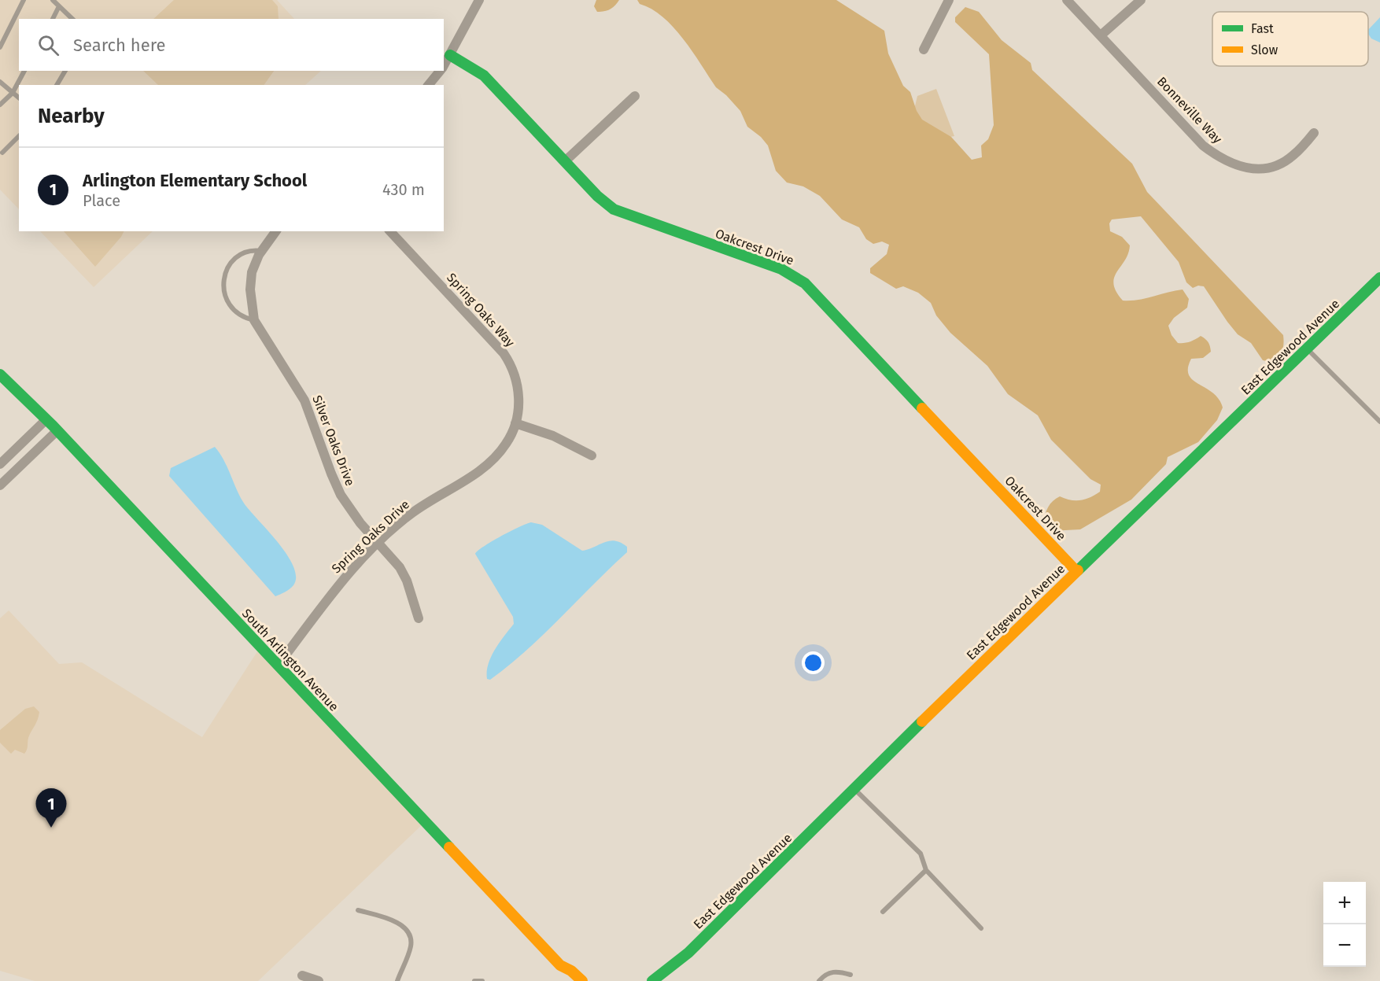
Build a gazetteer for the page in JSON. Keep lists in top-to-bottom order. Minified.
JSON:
{"streets":{"main road":["Oakcrest Drive","East Edgewood Avenue","South Arlington Avenue"],"street":["Bonneville Way","Spring Oaks Way","Silver Oaks Drive","Spring Oaks Drive"]},"crossings":[["Oakcrest Drive","East Edgewood Avenue"],["Spring Oaks Way","Spring Oaks Drive"],["Silver Oaks Drive","Spring Oaks Drive"],["Spring Oaks Drive","South Arlington Avenue"]],"legend":["Fast","Slow"],"page":{"search":"Search here","heading":"Nearby","list":[{"mark":"1","name":"Arlington Elementary School","note":"Place","value":"430 m"}],"pins":"1","map_buttons":["+","−"]}}
